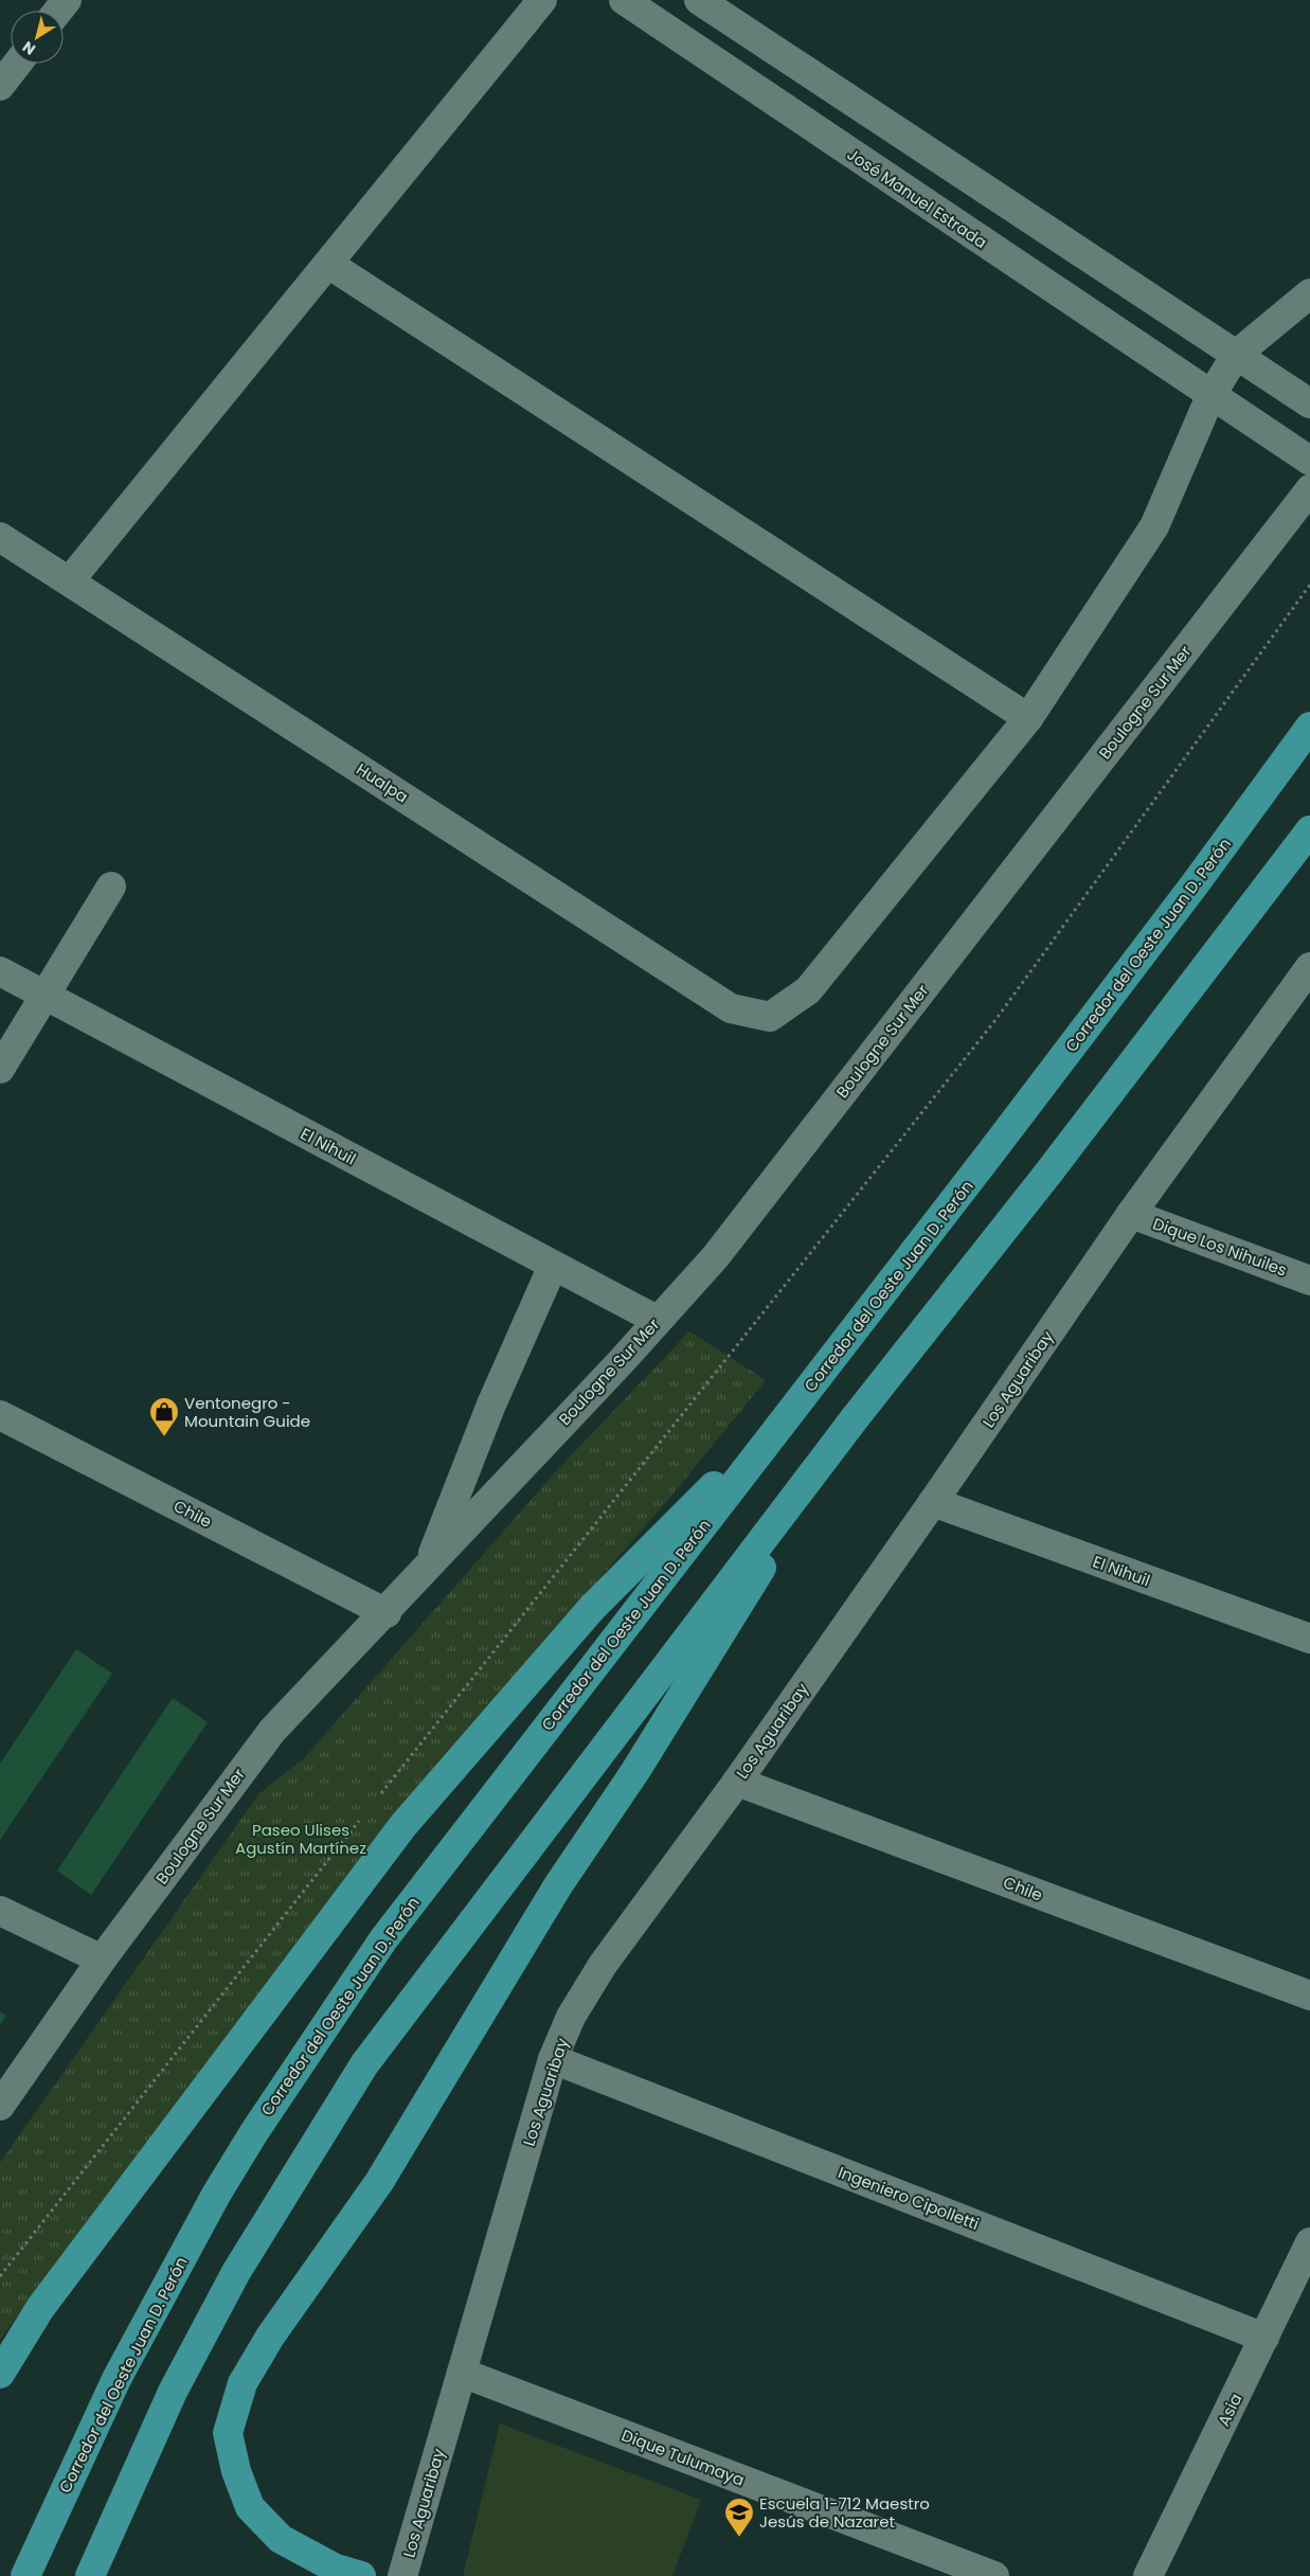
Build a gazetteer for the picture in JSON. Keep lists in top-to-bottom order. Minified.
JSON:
{"streets":{"highway":["Corredor del Oeste Juan D. Perón"],"street":["José Manuel Estrada","Boulogne Sur Mer","Hualpa","El Nihuil","Dique Los Nihuiles","Los Aguaribay","Chile","Ingeniero Cipolletti","Asia","Dique Tulumaya"]},"crossings":[["Boulogne Sur Mer","El Nihuil"],["Boulogne Sur Mer","Chile"],["El Nihuil","Los Aguaribay"],["Dique Los Nihuiles","Los Aguaribay"],["Los Aguaribay","Chile"],["Los Aguaribay","Ingeniero Cipolletti"],["Los Aguaribay","Dique Tulumaya"],["Ingeniero Cipolletti","Asia"]],"parks":["Paseo Ulises Agustín Martínez"],"places":{"shop":["Ventonegro - Mountain Guide"],"school or university":["Escuela 1-712 Maestro Jesús de Nazaret"]},"north":"bottom left"}
